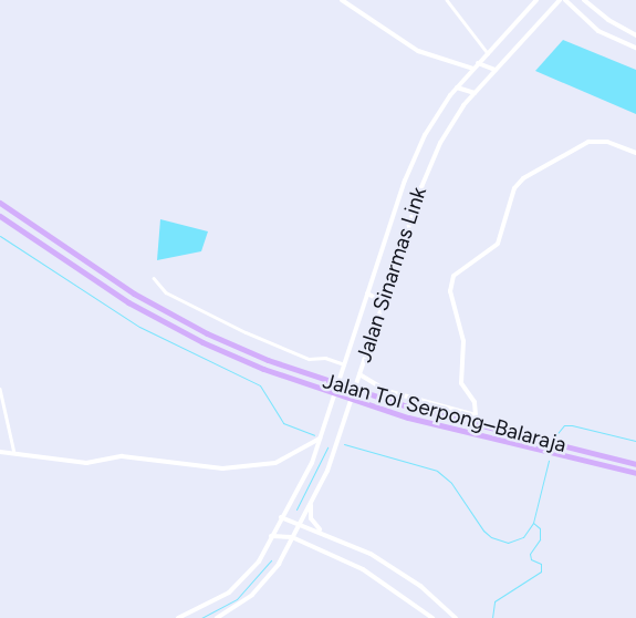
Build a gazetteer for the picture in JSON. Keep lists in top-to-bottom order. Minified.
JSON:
{"streets":{"highway":["Jalan Tol Serpong–Balaraja"],"street":["Jalan Sinarmas Link"]}}
